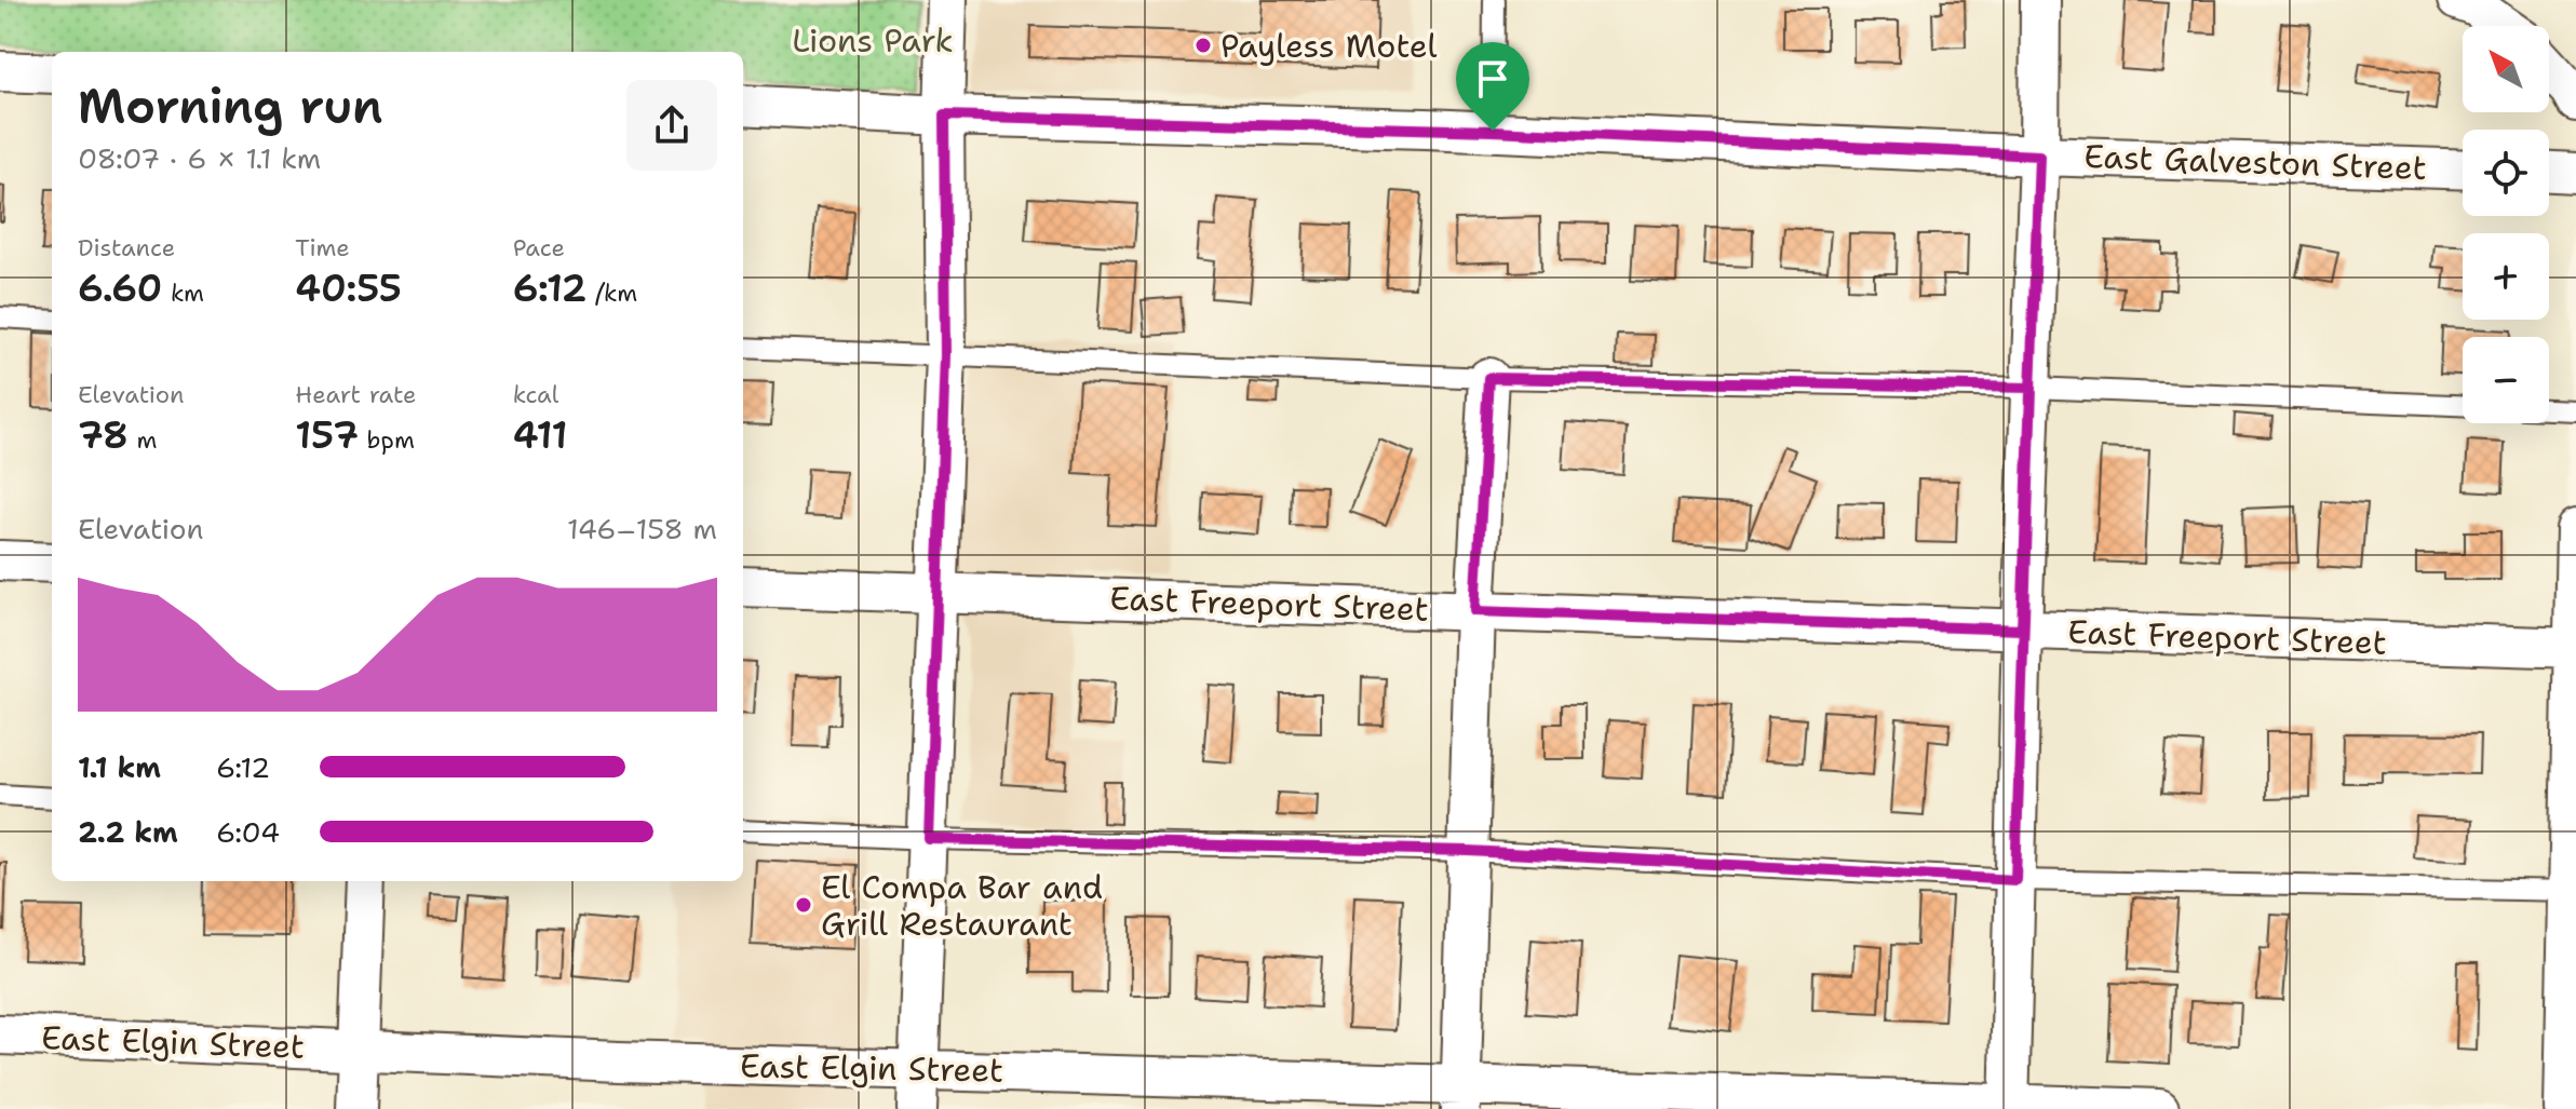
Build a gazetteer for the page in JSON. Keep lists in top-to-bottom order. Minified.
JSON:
{"streets":{"street":["East Galveston Street","East Freeport Street","East Elgin Street"]},"parks":["Lions Park"],"places":["Payless Motel","El Compa Bar and Grill Restaurant"],"north":"top left","page":{"map_buttons":["+","−"],"heading":["Morning run","08:07 · 6 × 1.1 km"],"stats":[["Distance","6.60 km"],["Time","40:55"],["Pace","6:12 /km"],["Elevation","78 m"],["Heart rate","157 bpm"],["kcal","411"]],"chart":["Elevation","146–158 m"],"list":[{"name":"1.1 km","note":"6:12"},{"name":"2.2 km","note":"6:04"}]}}
